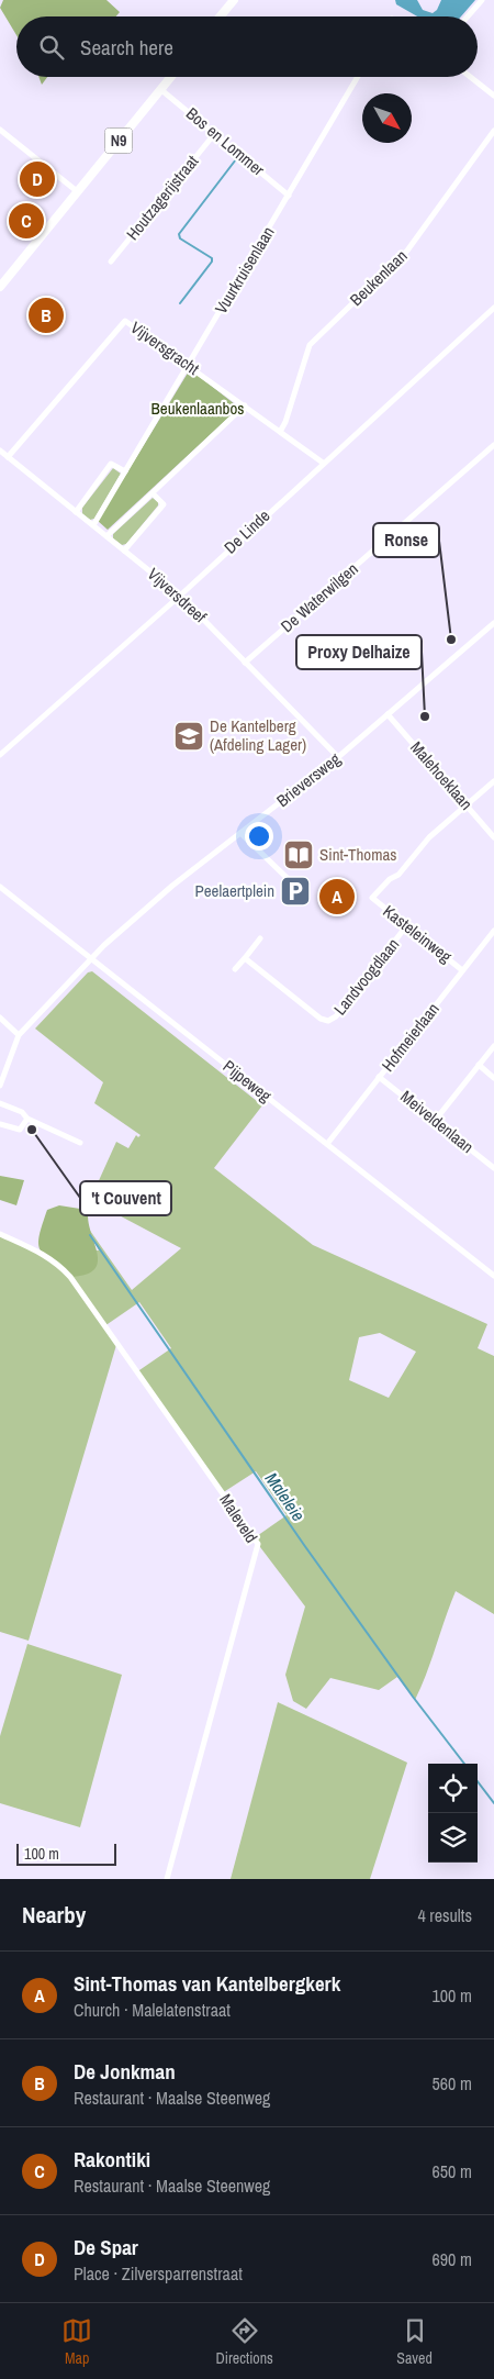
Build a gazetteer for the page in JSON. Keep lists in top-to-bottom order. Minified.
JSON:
{"streets":{"main road":["N9"],"street":["Bos en Lommer","Houtzagerijstraat","Vuurkruisenlaan","Beukenlaan","Vijversgracht","De Linde","Vijversdreef","De Waterwilgen","Malehoeklaan","Brieversweg","Kasteleinweg","Landvoogdlaan","Hofmeierlaan","Pijpeweg","Meiveldenlaan","Maleveld"]},"crossings":[["N9","Bos en Lommer"],["Bos en Lommer","Houtzagerijstraat"],["Bos en Lommer","Vuurkruisenlaan"],["Vuurkruisenlaan","Vijversgracht"],["Vuurkruisenlaan","Vijversdreef"],["Beukenlaan","Vijversgracht"],["Vijversgracht","De Linde"],["Vijversgracht","Vijversdreef"],["De Linde","Vijversdreef"],["Vijversdreef","De Waterwilgen"],["Vijversdreef","Brieversweg"],["Malehoeklaan","Brieversweg"],["Malehoeklaan","Kasteleinweg"],["Brieversweg","Pijpeweg"],["Kasteleinweg","Landvoogdlaan"],["Kasteleinweg","Hofmeierlaan"],["Hofmeierlaan","Pijpeweg"],["Hofmeierlaan","Meiveldenlaan"]],"water":["Maleleie"],"parks":["Beukenlaanbos"],"places":{"other":["Ronse","Proxy Delhaize","'t Couvent"],"school or university":["De Kantelberg (Afdeling Lager)"],"library":["Sint-Thomas"],"parking":["Peelaertplein"]},"scale_bar":"100 m","north":"bottom right","page":{"search":"Search here","pins":["D","C","B","A"],"scale":"100 m","heading":["Nearby","4 results"],"list":[{"mark":"A","name":"Sint-Thomas van Kantelbergkerk","note":"Church · Malelatenstraat","value":"100 m"},{"mark":"B","name":"De Jonkman","note":"Restaurant · Maalse Steenweg","value":"560 m"},{"mark":"C","name":"Rakontiki","note":"Restaurant · Maalse Steenweg","value":"650 m"},{"mark":"D","name":"De Spar","note":"Place · Zilversparrenstraat","value":"690 m"}],"nav":["Map","Directions","Saved"]}}
